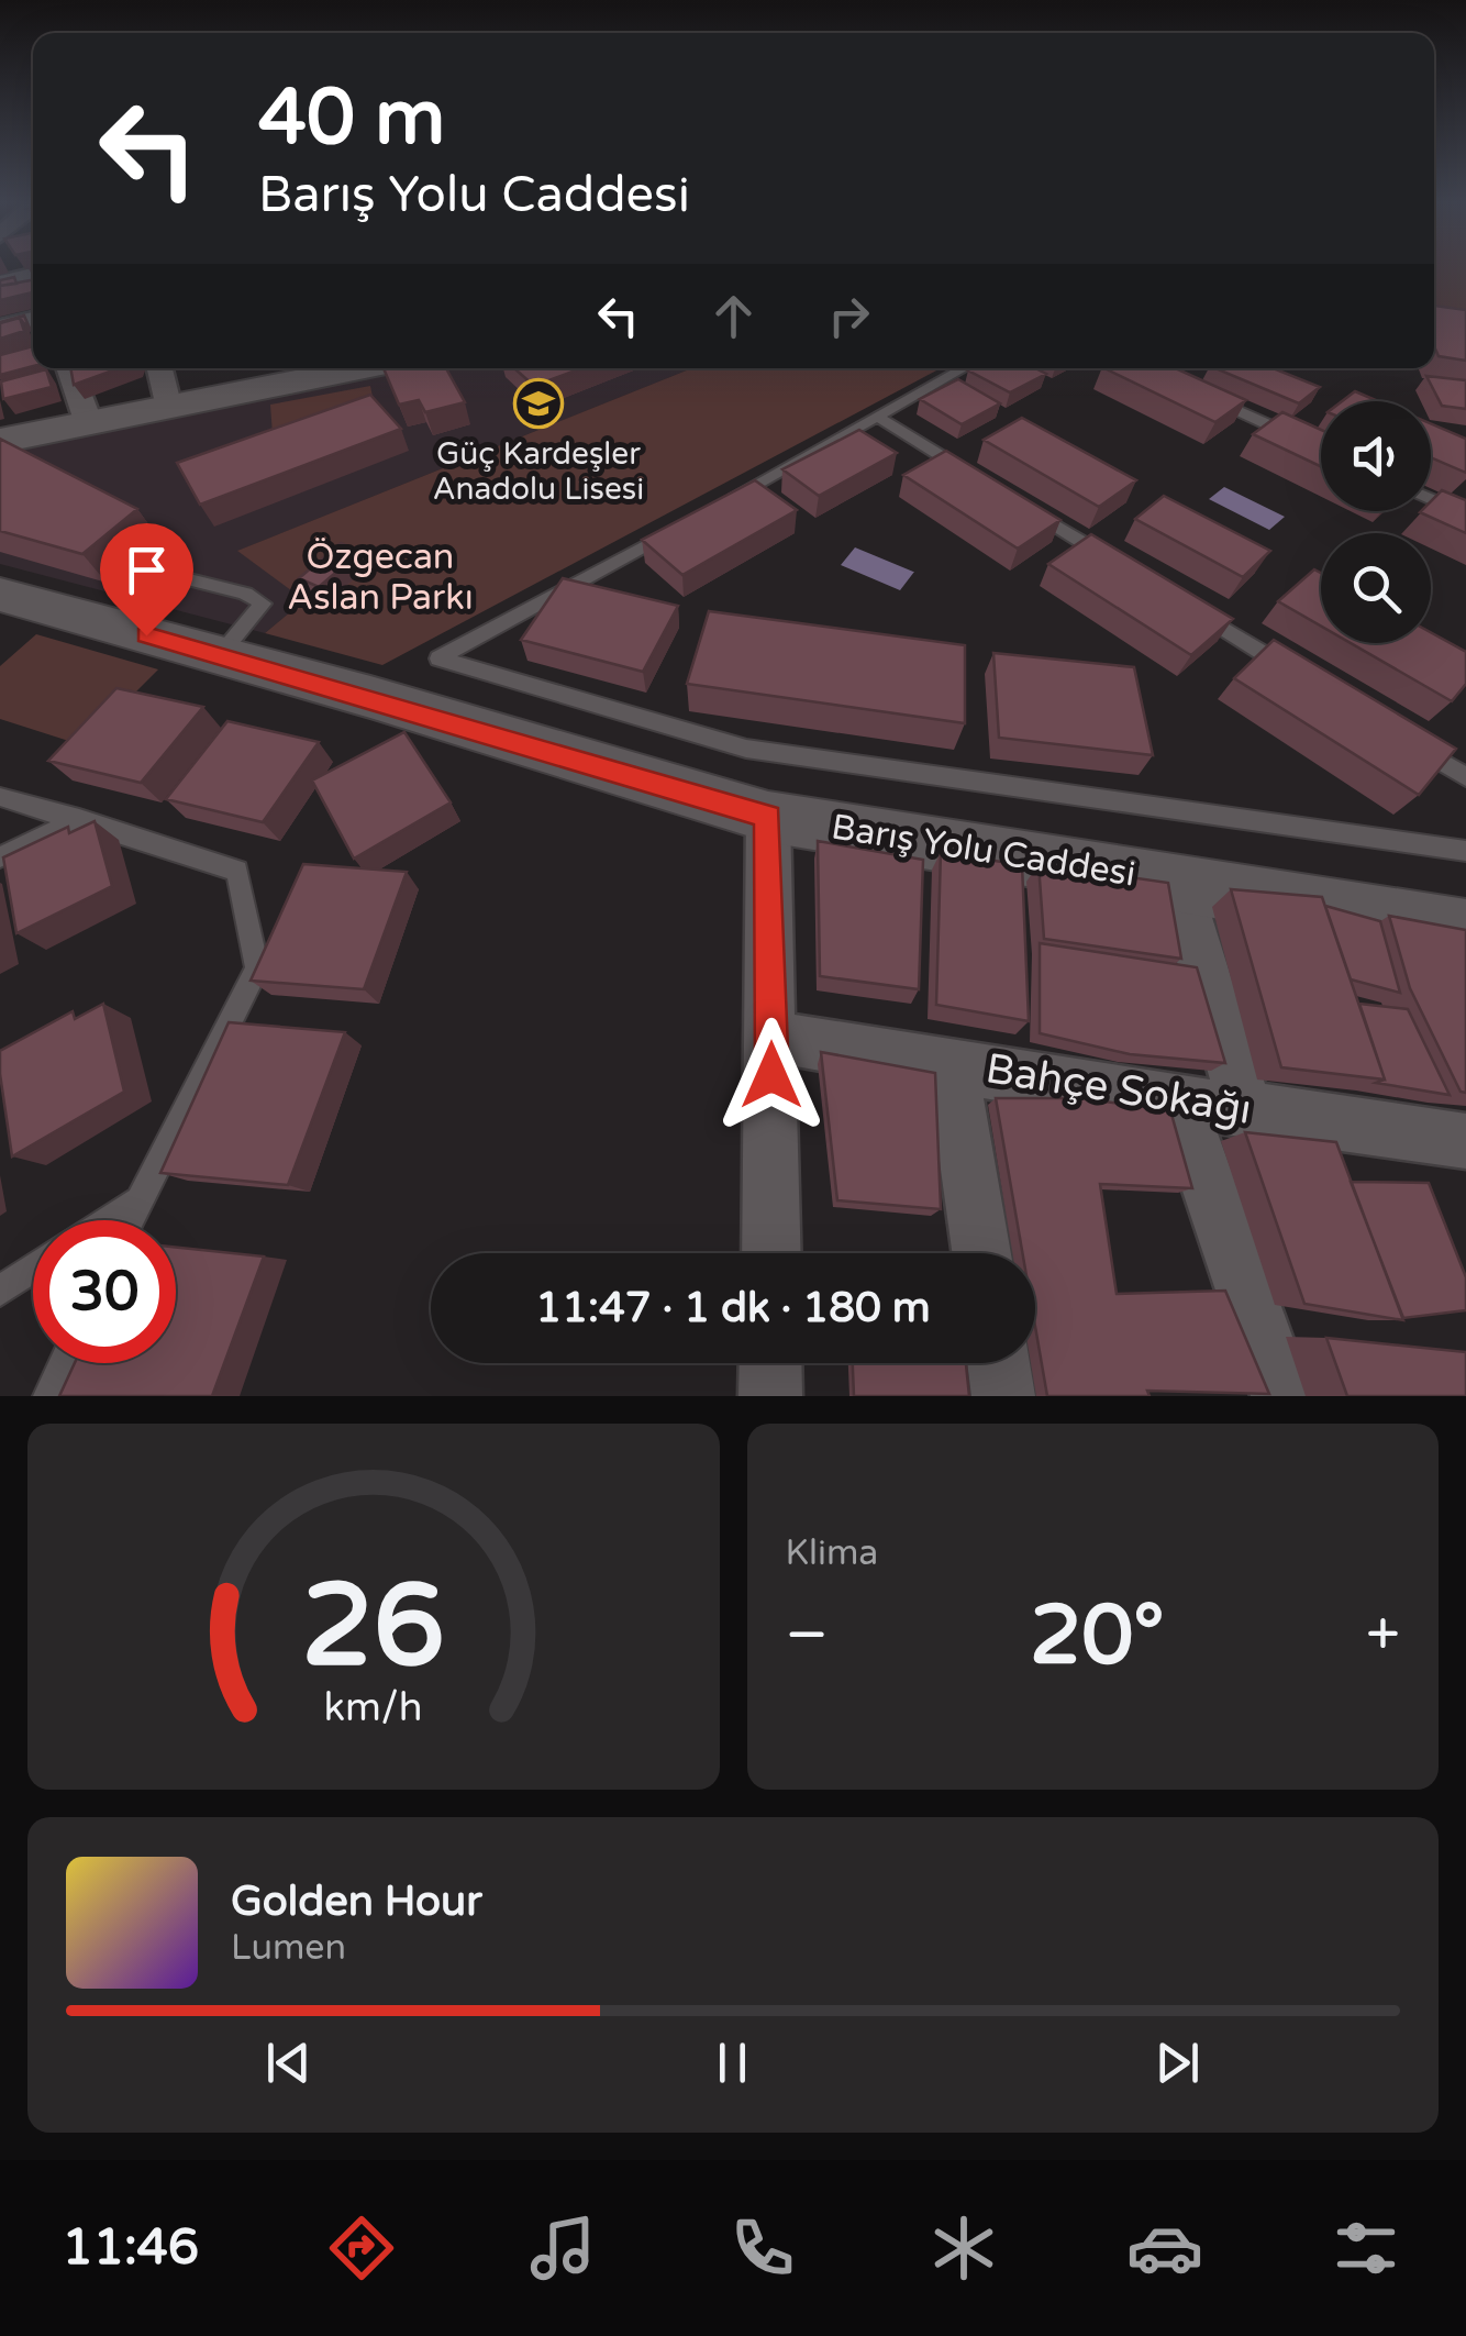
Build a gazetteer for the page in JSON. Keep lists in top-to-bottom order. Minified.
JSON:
{"streets":{"main road":["Barış Yolu Caddesi"],"street":["Bahçe Sokağı"]},"parks":["Özgecan Aslan Parkı"],"places":{"school or university":["Güç Kardeşler Anadolu Lisesi"]},"page":{"turn":["40 m","Barış Yolu Caddesi"],"limit":"30","trip":"11:47 · 1 dk · 180 m","tile":"Klima","heat":["−","20°","+"],"song":["Golden Hour","Lumen"],"tabs":"11:46","gauge":["26","km/h"]}}
